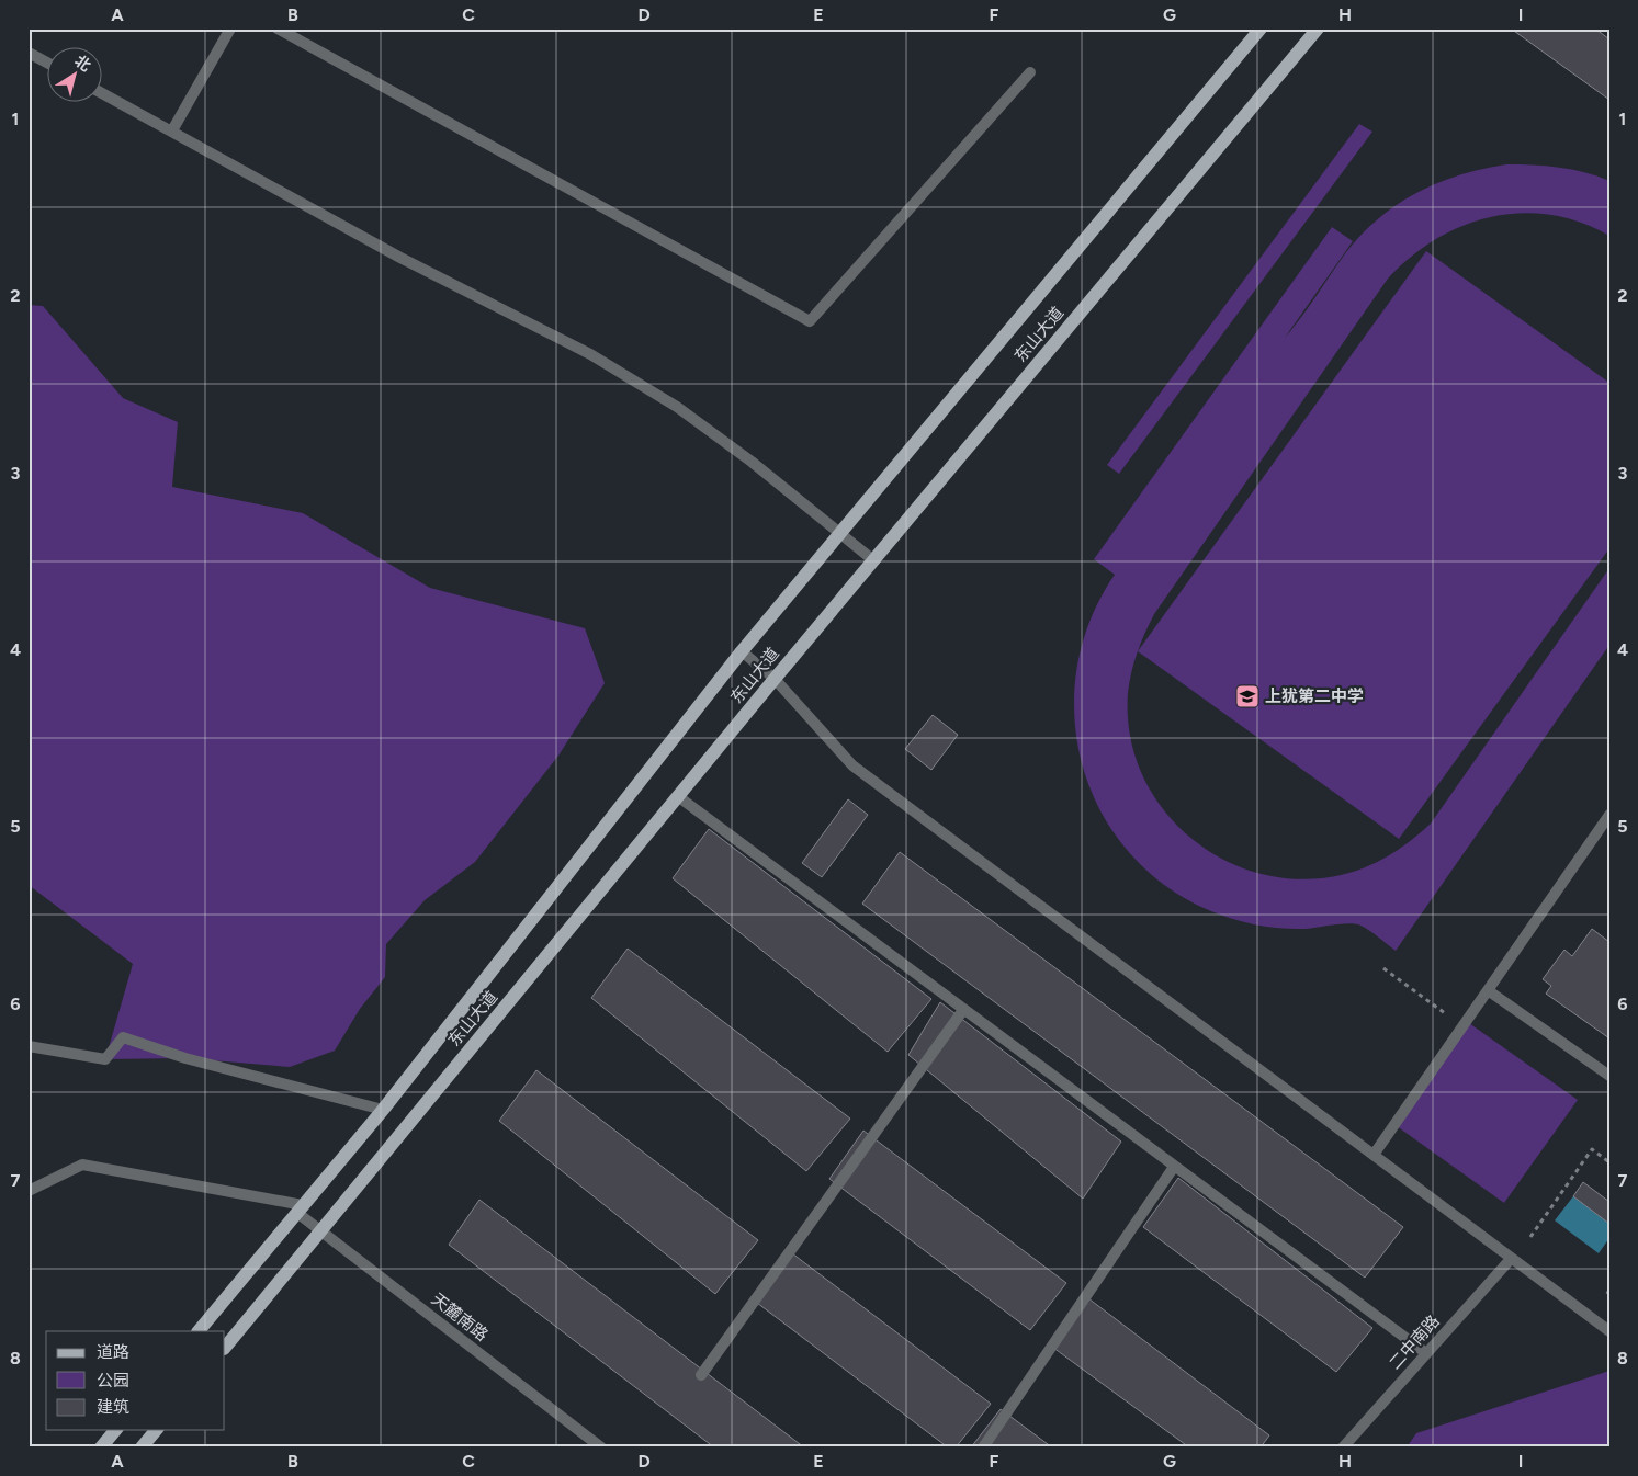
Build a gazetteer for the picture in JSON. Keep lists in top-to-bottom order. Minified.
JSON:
{"streets":{"main road":["东山大道"],"street":["天麓南路","二中南路"]},"crossings":[["东山大道","天麓南路"]],"places":{"school or university":["上犹第二中学"]},"legend":["道路","公园","建筑"],"north":"top right","grid":{"columns":["A","B","C","D","E","F","G","H","I"],"rows":["1","2","3","4","5","6","7","8"]}}
